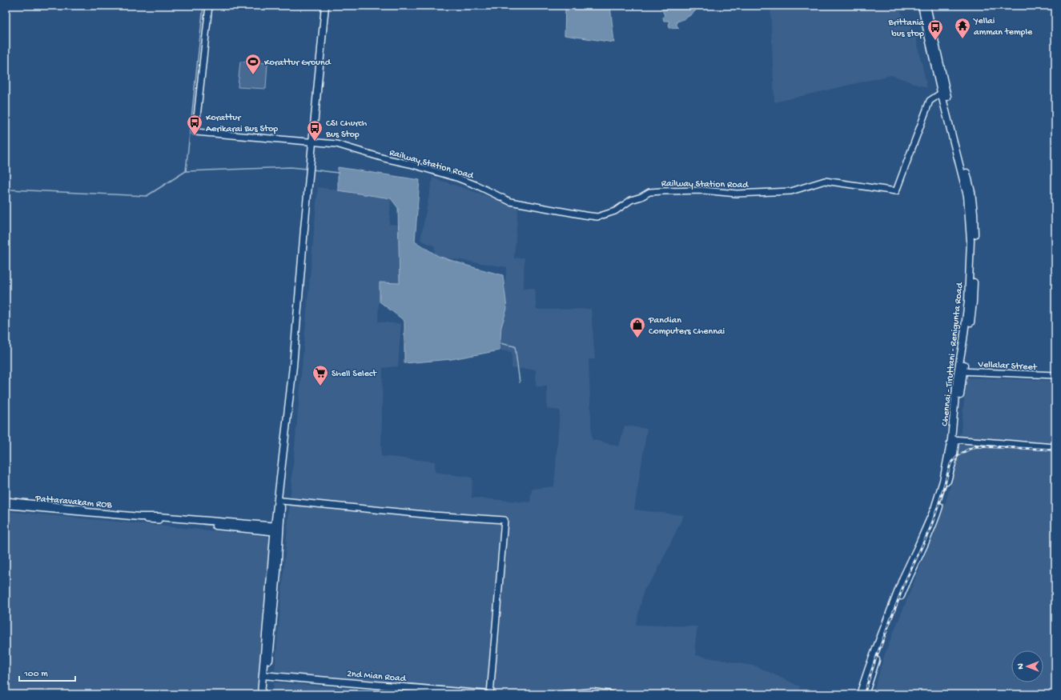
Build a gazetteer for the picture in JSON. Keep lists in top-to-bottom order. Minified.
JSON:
{"streets":{"main road":["Chennai - Tiruttani - Renigunta Road","Pattaravakam ROB","2nd Mian Road"],"street":["Railway Station Road","Vellalar Street"]},"crossings":[["Railway Station Road","Chennai - Tiruttani - Renigunta Road"],["Chennai - Tiruttani - Renigunta Road","Vellalar Street"]],"places":{"temple":["Yellai amman temple"],"bus stop":["Brittania bus stop","Korattur Aerikarai Bus Stop","CSI Church Bus Stop"],"sports":["Korattur Ground"],"shop":["Pandian Computers Chennai"],"supermarket":["Shell Select"]},"scale_bar":"100 m","north":"left"}
